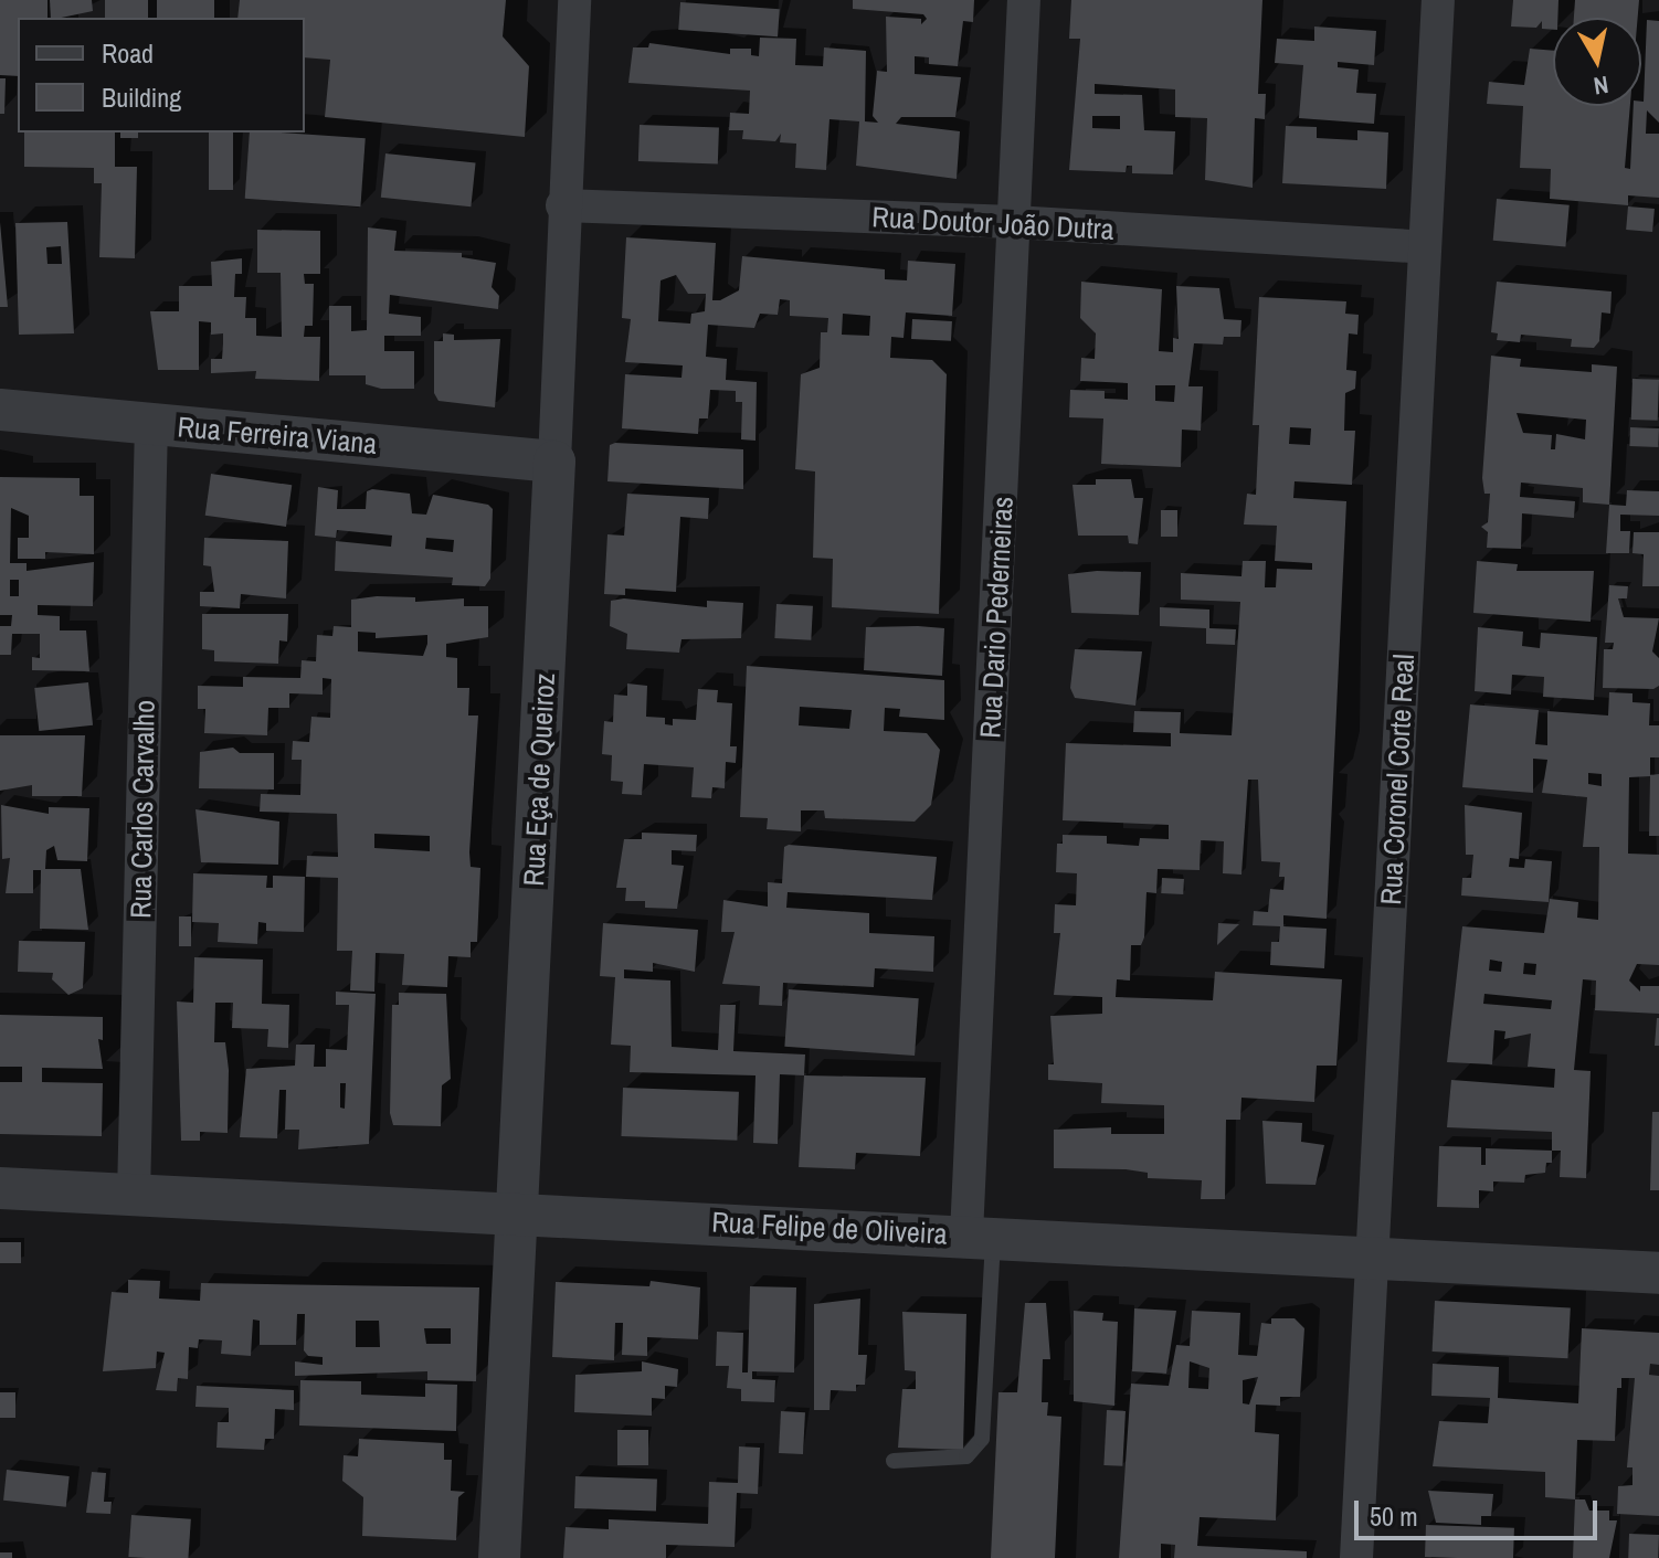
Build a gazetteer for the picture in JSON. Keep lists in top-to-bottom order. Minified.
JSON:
{"streets":{"street":["Rua Doutor João Dutra","Rua Ferreira Viana","Rua Dario Pederneiras","Rua Eça de Queiroz","Rua Coronel Corte Real","Rua Carlos Carvalho","Rua Felipe de Oliveira"]},"crossings":[["Rua Doutor João Dutra","Rua Dario Pederneiras"],["Rua Doutor João Dutra","Rua Eça de Queiroz"],["Rua Doutor João Dutra","Rua Coronel Corte Real"],["Rua Ferreira Viana","Rua Eça de Queiroz"],["Rua Ferreira Viana","Rua Carlos Carvalho"],["Rua Dario Pederneiras","Rua Felipe de Oliveira"],["Rua Eça de Queiroz","Rua Felipe de Oliveira"],["Rua Coronel Corte Real","Rua Felipe de Oliveira"],["Rua Carlos Carvalho","Rua Felipe de Oliveira"]],"legend":["Road","Building"],"scale_bar":"50 m","north":"bottom"}
